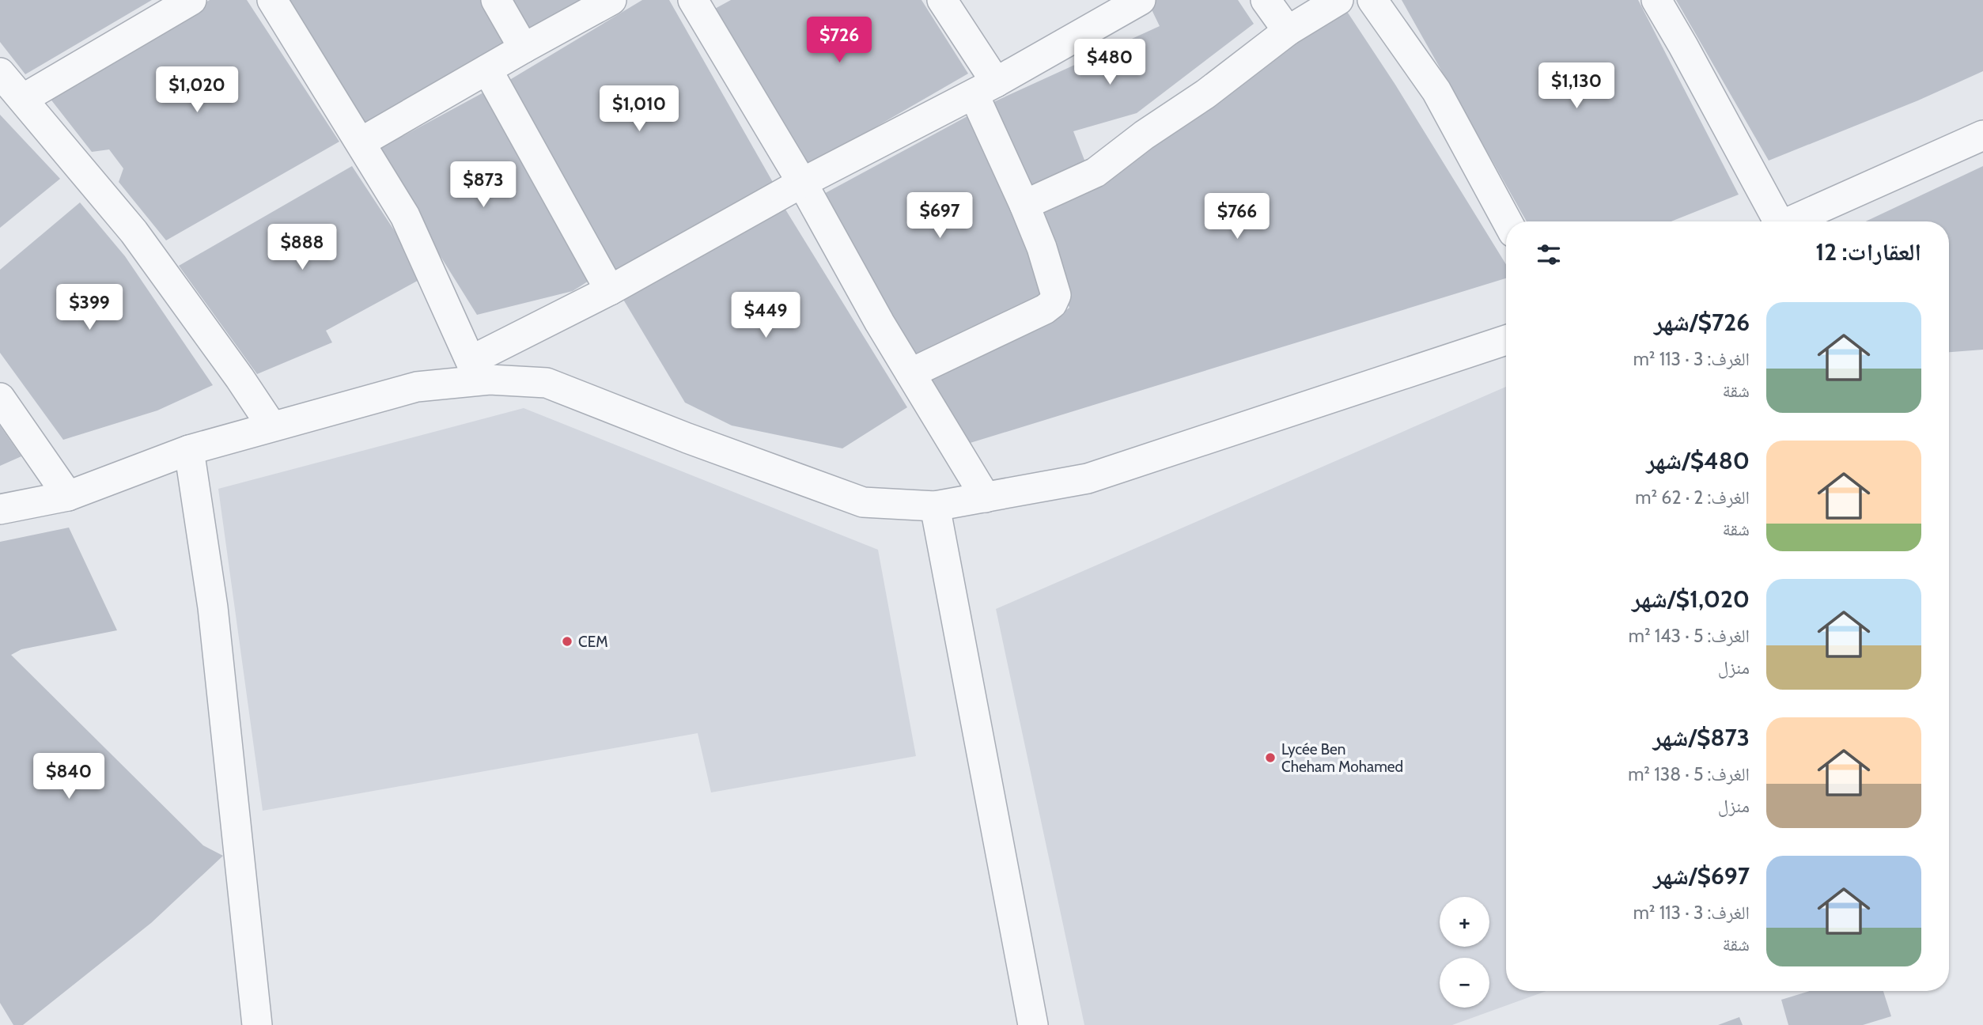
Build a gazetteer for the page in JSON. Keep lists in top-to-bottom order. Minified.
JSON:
{"places":["CEM","Lycée Ben Cheham Mohamed"],"page":{"price":["$726","$480","$1,130","$1,020","$1,010","$873","$697","$766","$888","$399","$449","$840"],"heading":"العقارات: 12","list":[{"name":"$726/شهر","note":"الغرف: 3 · 113 m² · شقة"},{"name":"$480/شهر","note":"الغرف: 2 · 62 m² · شقة"},{"name":"$1,020/شهر","note":"الغرف: 5 · 143 m² · منزل"},{"name":"$873/شهر","note":"الغرف: 5 · 138 m² · منزل"},{"name":"$697/شهر","note":"الغرف: 3 · 113 m² · شقة"}],"map_buttons":["+","−"]}}
